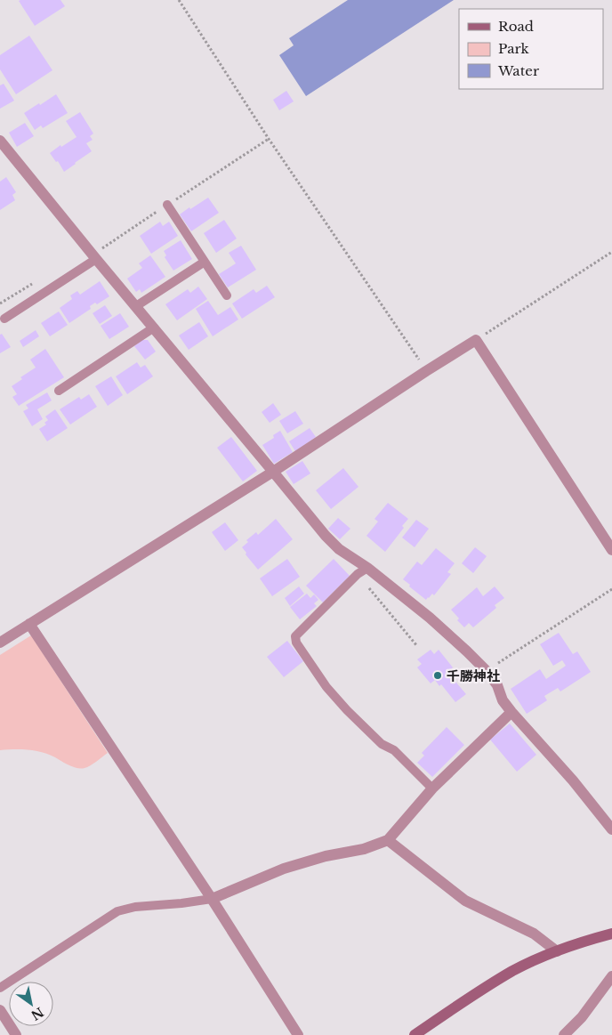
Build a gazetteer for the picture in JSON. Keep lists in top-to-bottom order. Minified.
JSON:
{"places":["千勝神社"],"legend":["Road","Park","Water"],"north":"bottom right"}
